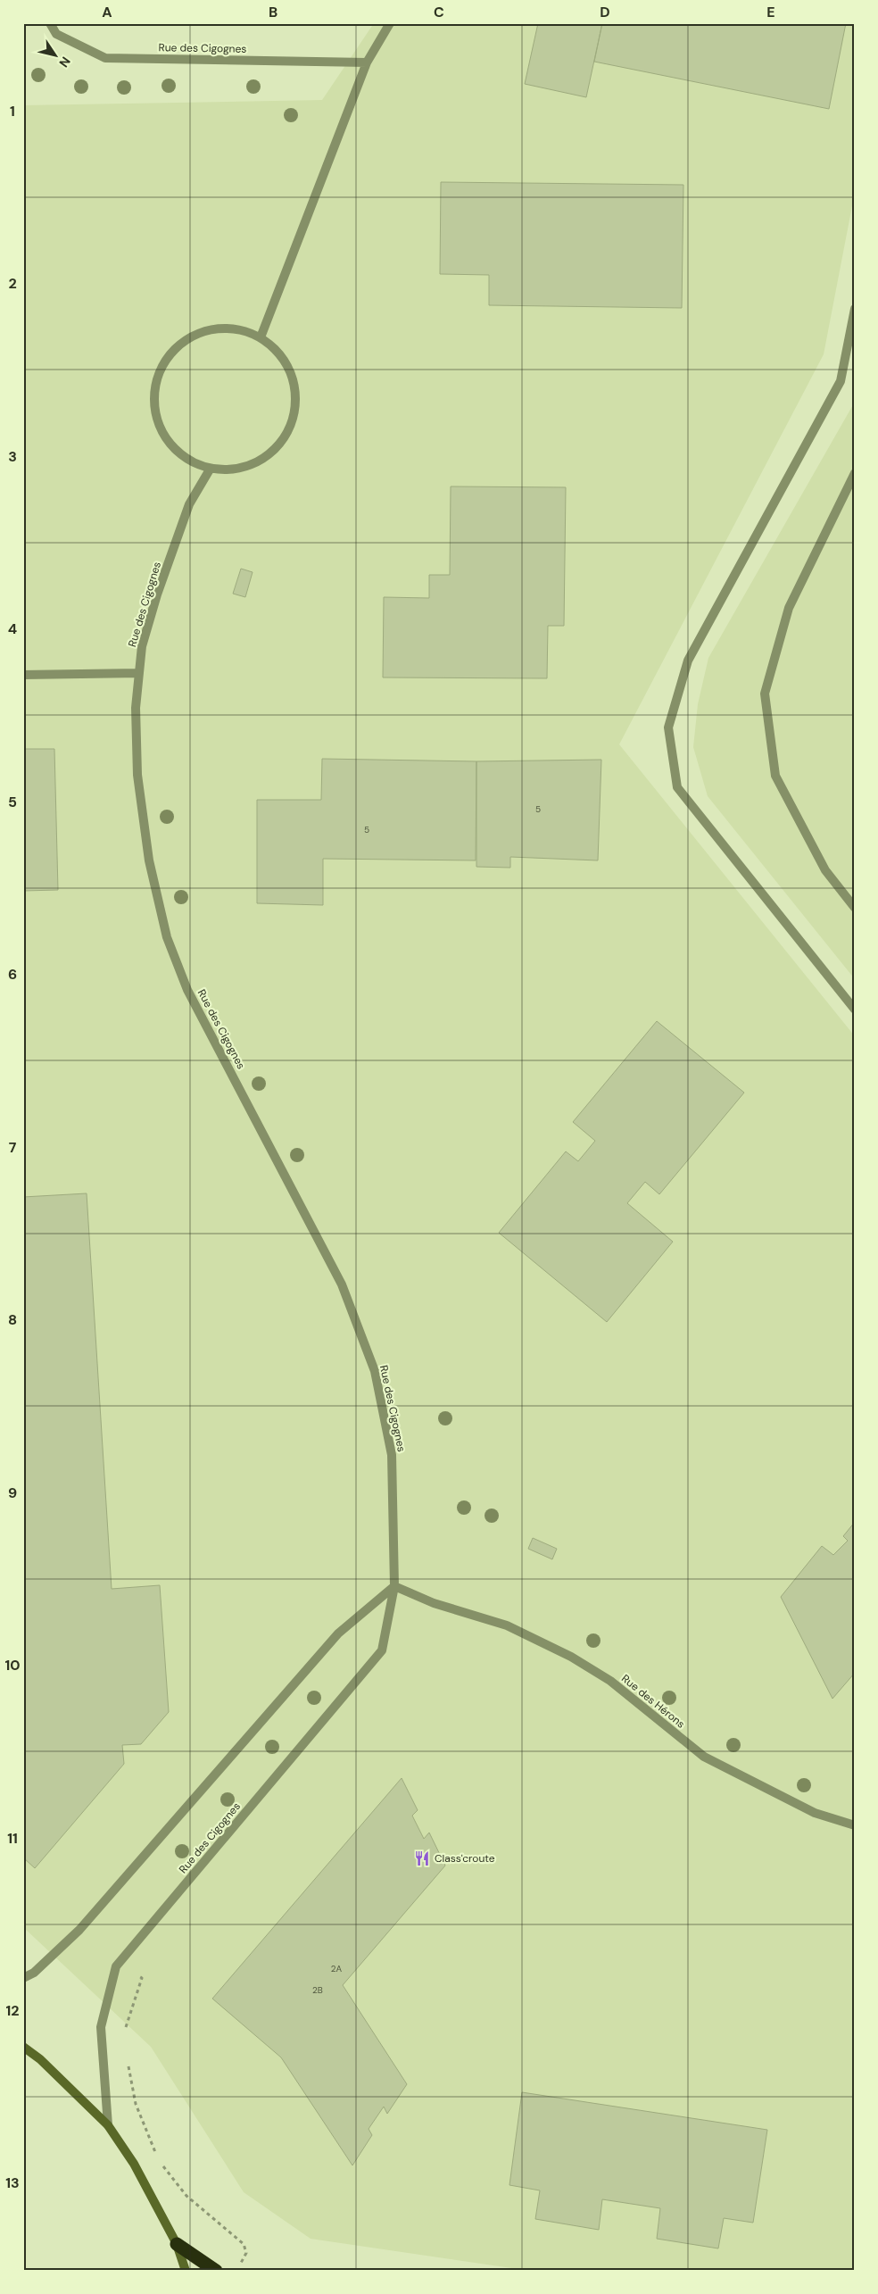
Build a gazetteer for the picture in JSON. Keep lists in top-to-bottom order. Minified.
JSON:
{"streets":{"street":["Rue des Cigognes","Rue des Hérons"]},"crossings":[["Rue des Cigognes","Rue des Hérons"]],"places":{"restaurant":["Class'croute"]},"house_numbers":["5","5","2A","2B"],"north":"bottom right","grid":{"columns":["A","B","C","D","E"],"rows":["1","2","3","4","5","6","7","8","9","10","11","12","13"]}}
